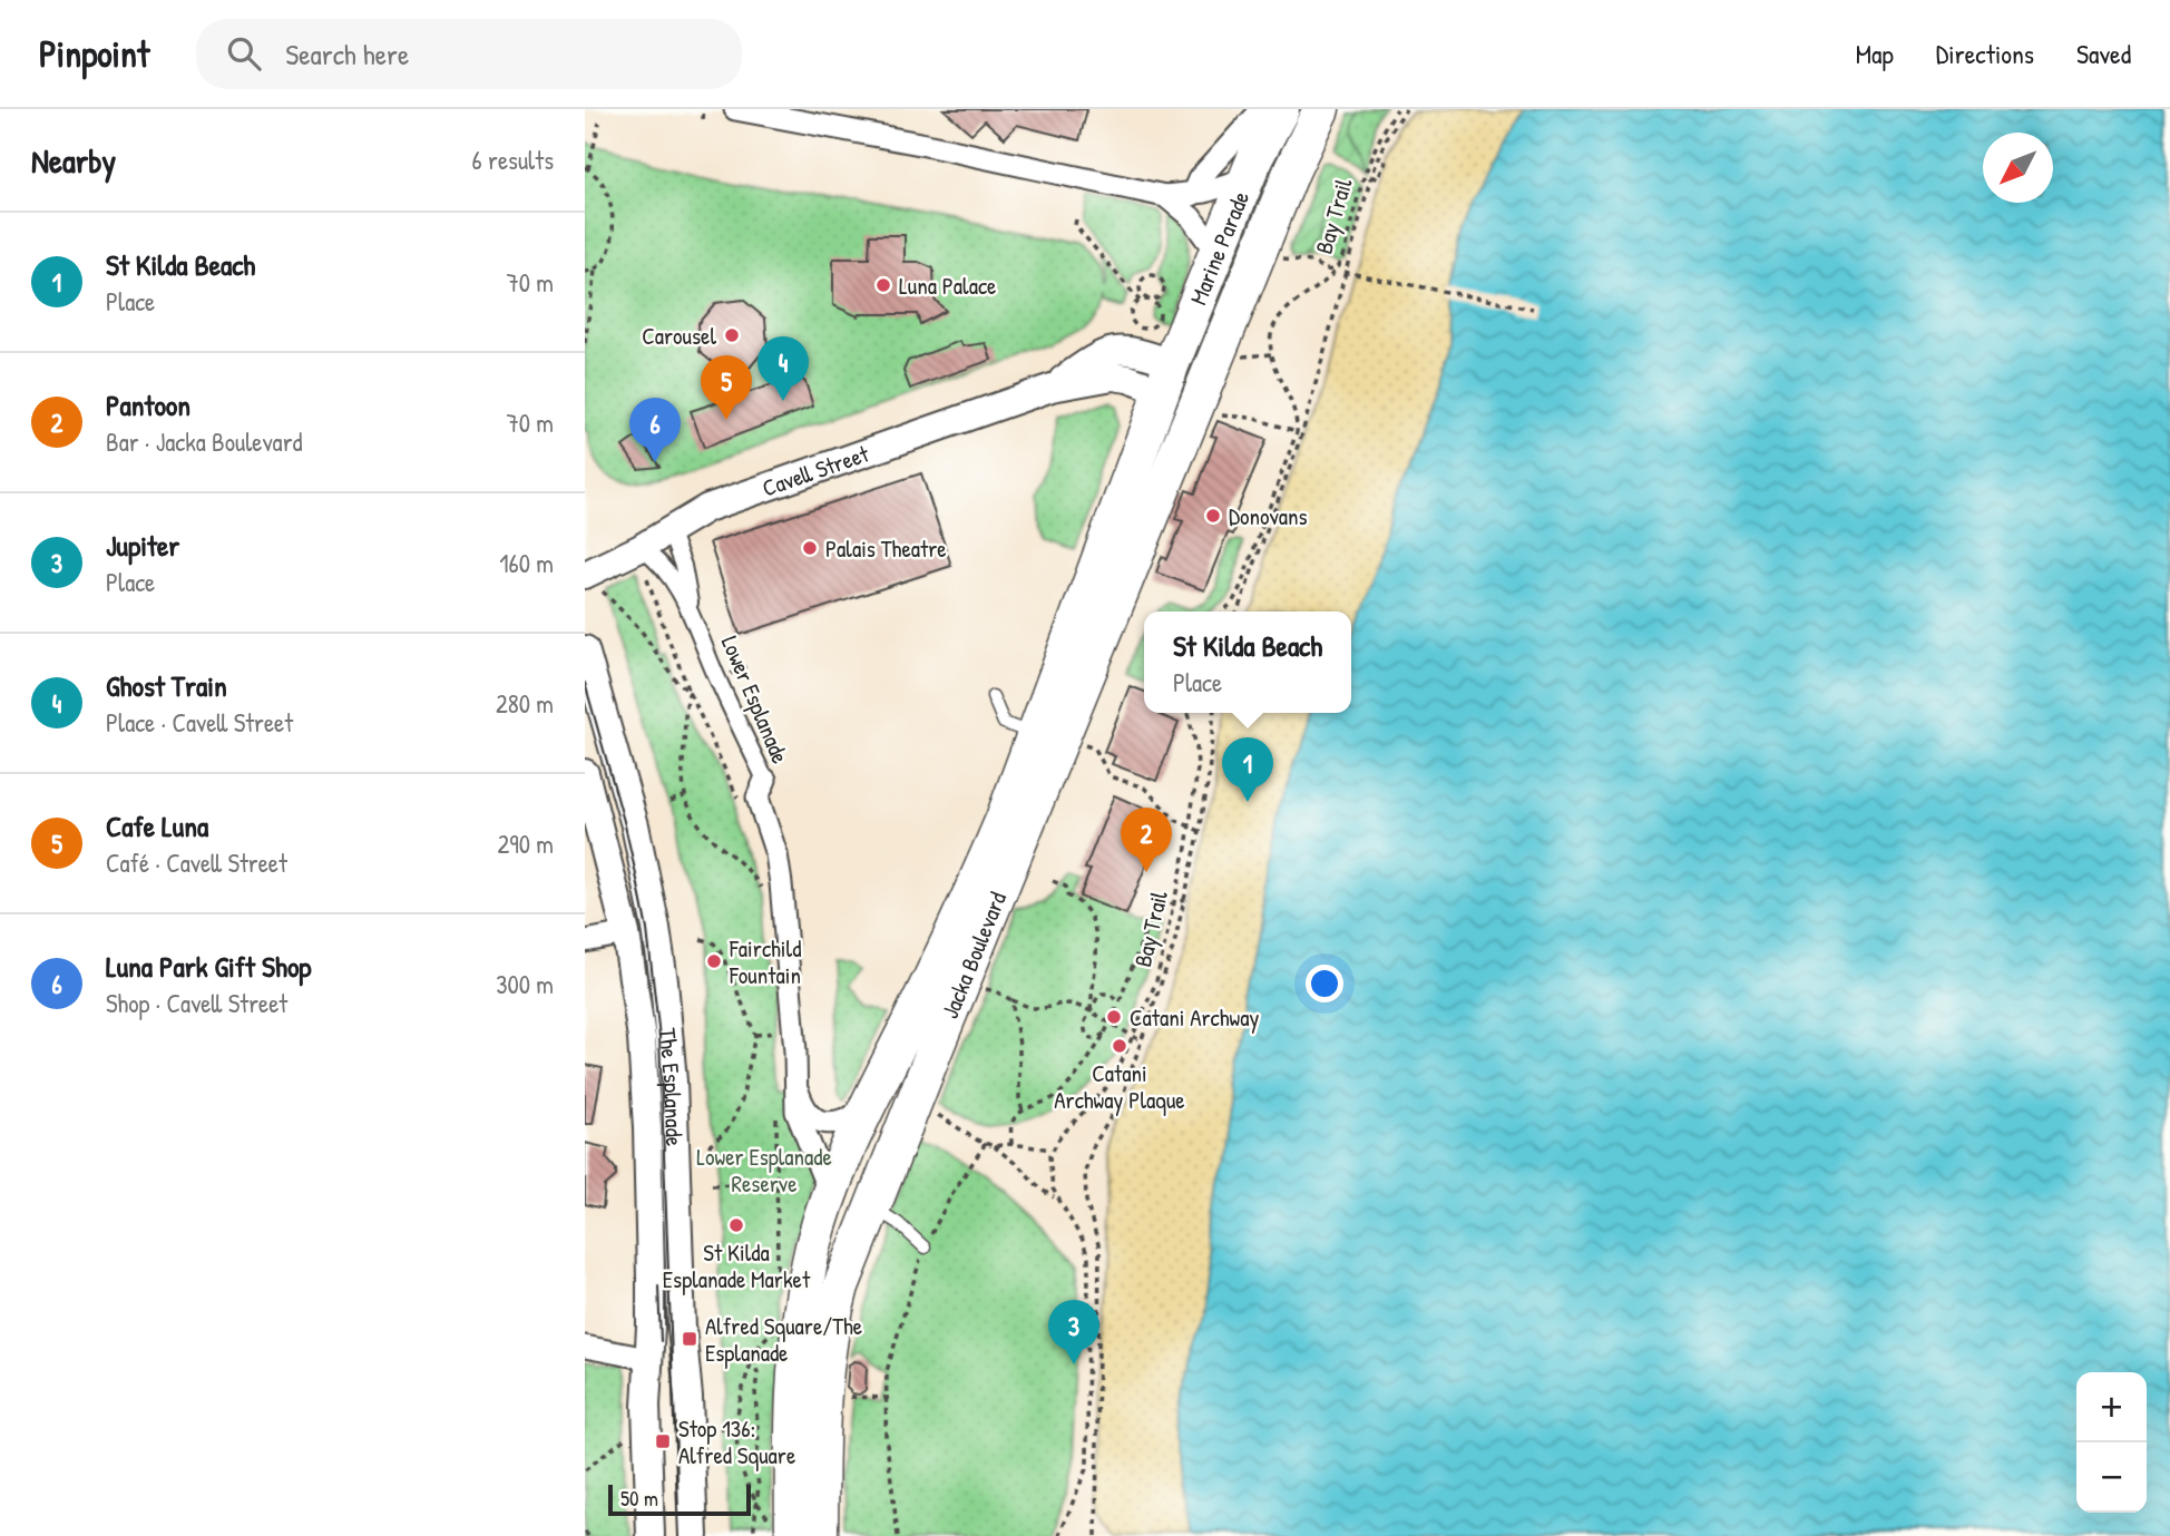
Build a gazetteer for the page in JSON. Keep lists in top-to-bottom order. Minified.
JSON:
{"streets":{"main road":["Marine Parade","Jacka Boulevard"],"street":["Cavell Street","Lower Esplanade","The Esplanade"],"path":["Bay Trail"]},"crossings":[["Marine Parade","Cavell Street"],["Marine Parade","Jacka Boulevard"],["Cavell Street","Lower Esplanade"],["Cavell Street","Jacka Boulevard"],["Lower Esplanade","Jacka Boulevard"]],"parks":["Lower Esplanade Reserve"],"places":{"other":["Luna Palace","Carousel","Donovans","Palais Theatre","Fairchild Fountain","Catani Archway","Catani Archway Plaque","St Kilda Esplanade Market"],"transit":["Alfred Square/The Esplanade","Stop 136: Alfred Square"]},"scale_bar":"50 m","north":"bottom left","page":{"header":"Pinpoint","search":"Search here","nav":["Map","Directions","Saved"],"heading":["Nearby","6 results"],"list":[{"mark":"1","name":"St Kilda Beach","note":"Place","value":"70 m"},{"mark":"2","name":"Pantoon","note":"Bar · Jacka Boulevard","value":"70 m"},{"mark":"3","name":"Jupiter","note":"Place","value":"160 m"},{"mark":"4","name":"Ghost Train","note":"Place · Cavell Street","value":"280 m"},{"mark":"5","name":"Cafe Luna","note":"Café · Cavell Street","value":"290 m"},{"mark":"6","name":"Luna Park Gift Shop","note":"Shop · Cavell Street","value":"300 m"}],"pins":["4","5","6","1","2","3"],"popup":["St Kilda Beach","Place"],"map_buttons":["+","−"],"scale":"50 m"}}
